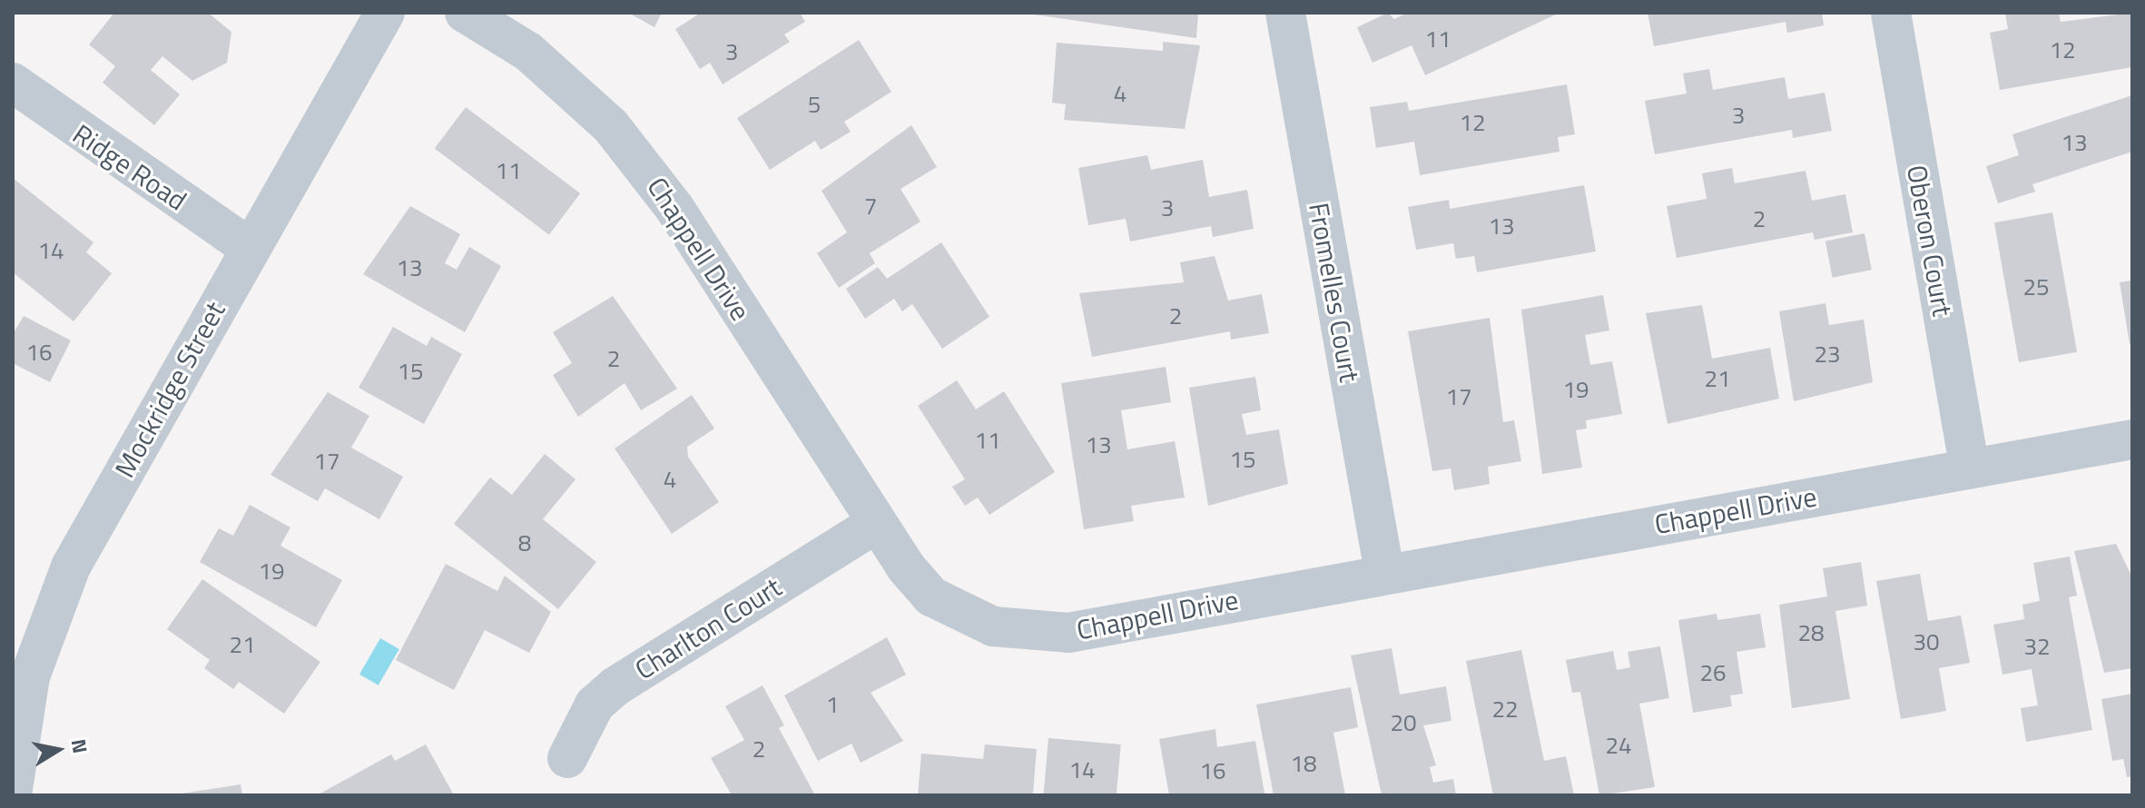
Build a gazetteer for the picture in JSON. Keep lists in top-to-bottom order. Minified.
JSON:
{"streets":{"street":["Ridge Road","Oberon Court","Chappell Drive","Fromelles Court","Mockridge Street","Charlton Court"]},"crossings":[["Ridge Road","Mockridge Street"],["Oberon Court","Chappell Drive"],["Chappell Drive","Fromelles Court"],["Chappell Drive","Charlton Court"]],"house_numbers":["11","12","3","4","5","3","12","13","11","7","3","2","13","14","13","25","2","16","23","2","15","21","19","17","11","13","15","17","4","8","19","28","30","21","32","26","1","22","20","24","2","18","14","16"],"north":"right"}
